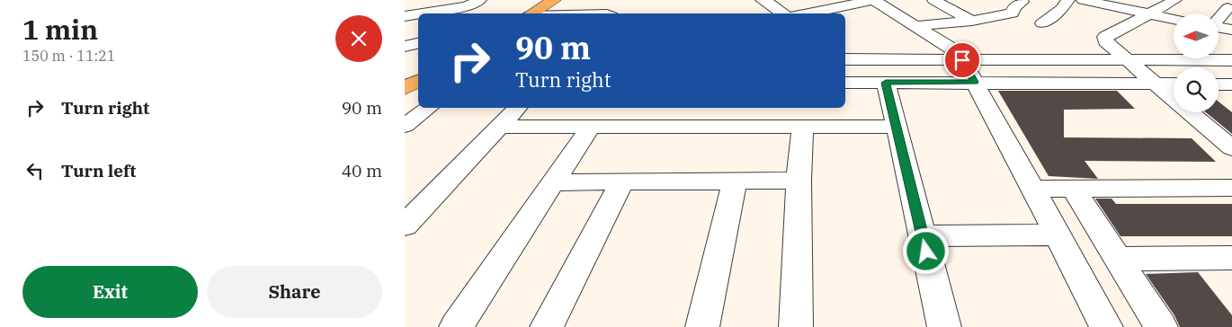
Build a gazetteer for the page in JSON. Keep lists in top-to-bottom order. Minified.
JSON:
{"north":"left","page":{"heading":["1 min","150 m · 11:21"],"turn":["90 m","Turn right"],"list":[{"name":"Turn right","value":"90 m"},{"name":"Turn left","value":"40 m"}],"buttons":["Exit","Share"]}}
